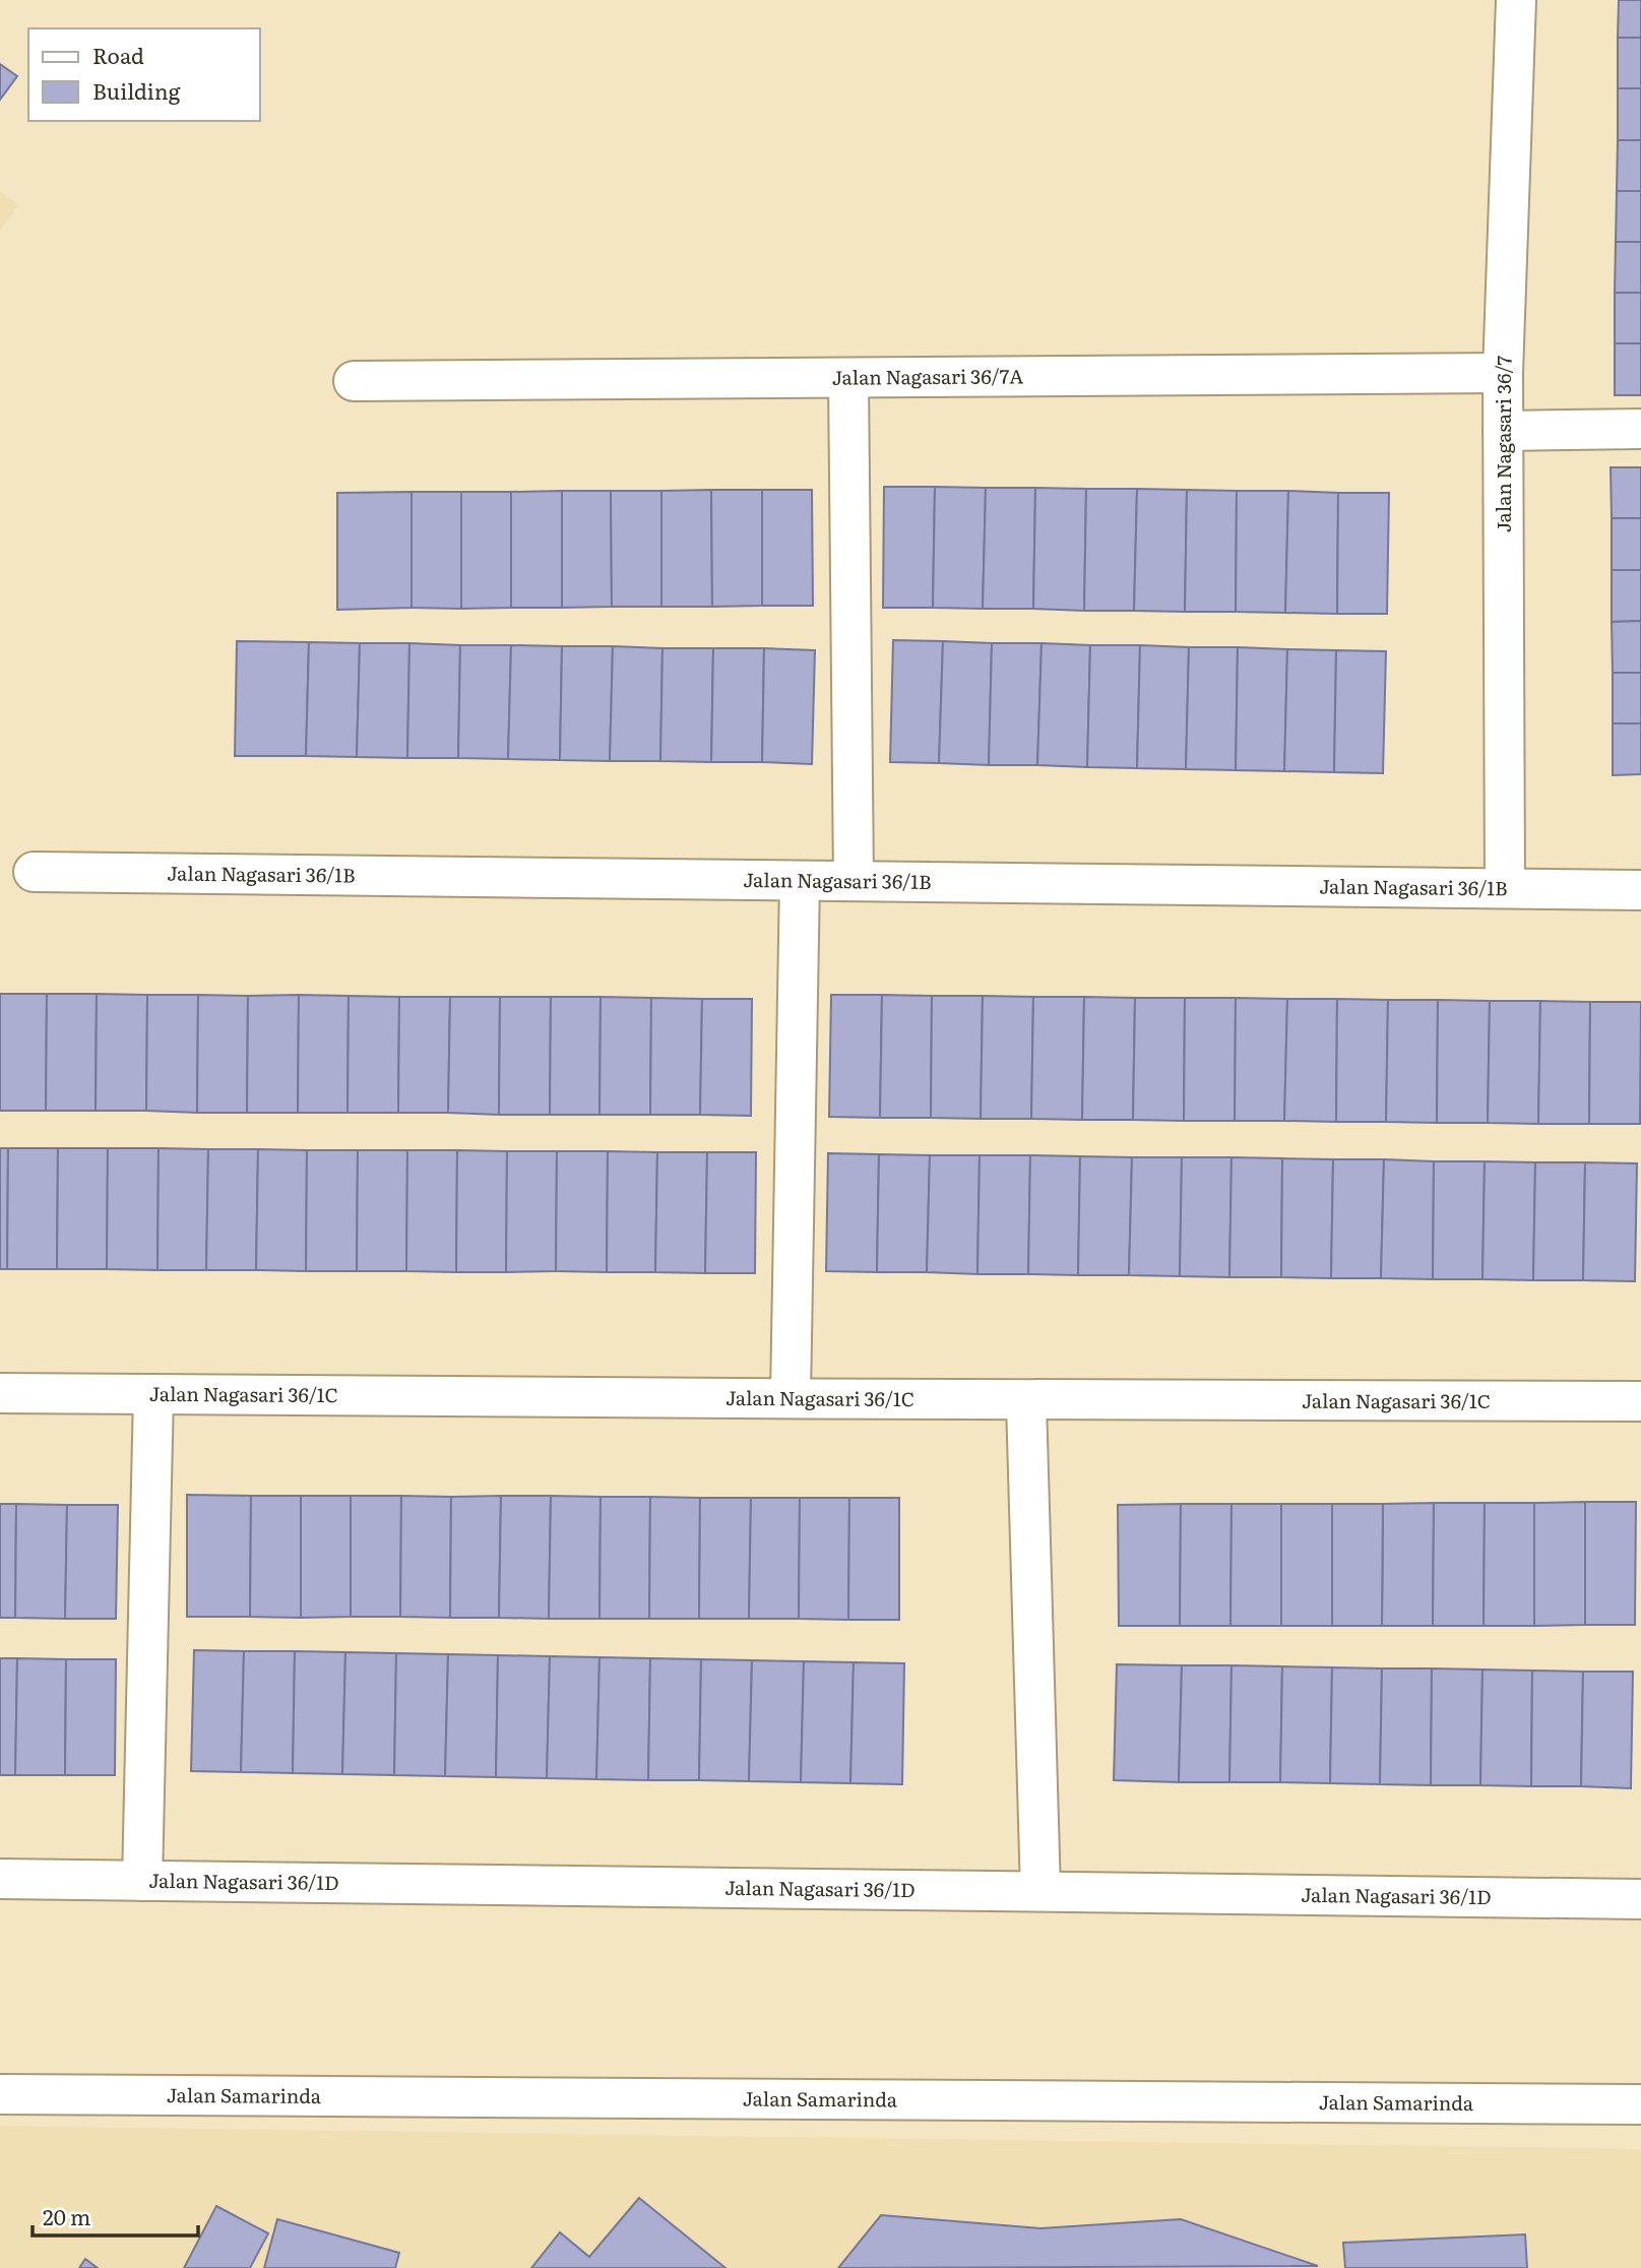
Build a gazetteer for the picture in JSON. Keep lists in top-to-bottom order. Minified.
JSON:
{"streets":{"street":["Jalan Nagasari 36/7A","Jalan Nagasari 36/7","Jalan Nagasari 36/1B","Jalan Nagasari 36/1C","Jalan Nagasari 36/1D","Jalan Samarinda"]},"crossings":[["Jalan Nagasari 36/7A","Jalan Nagasari 36/7"],["Jalan Nagasari 36/7","Jalan Nagasari 36/1B"]],"legend":["Road","Building"],"scale_bar":"20 m"}
